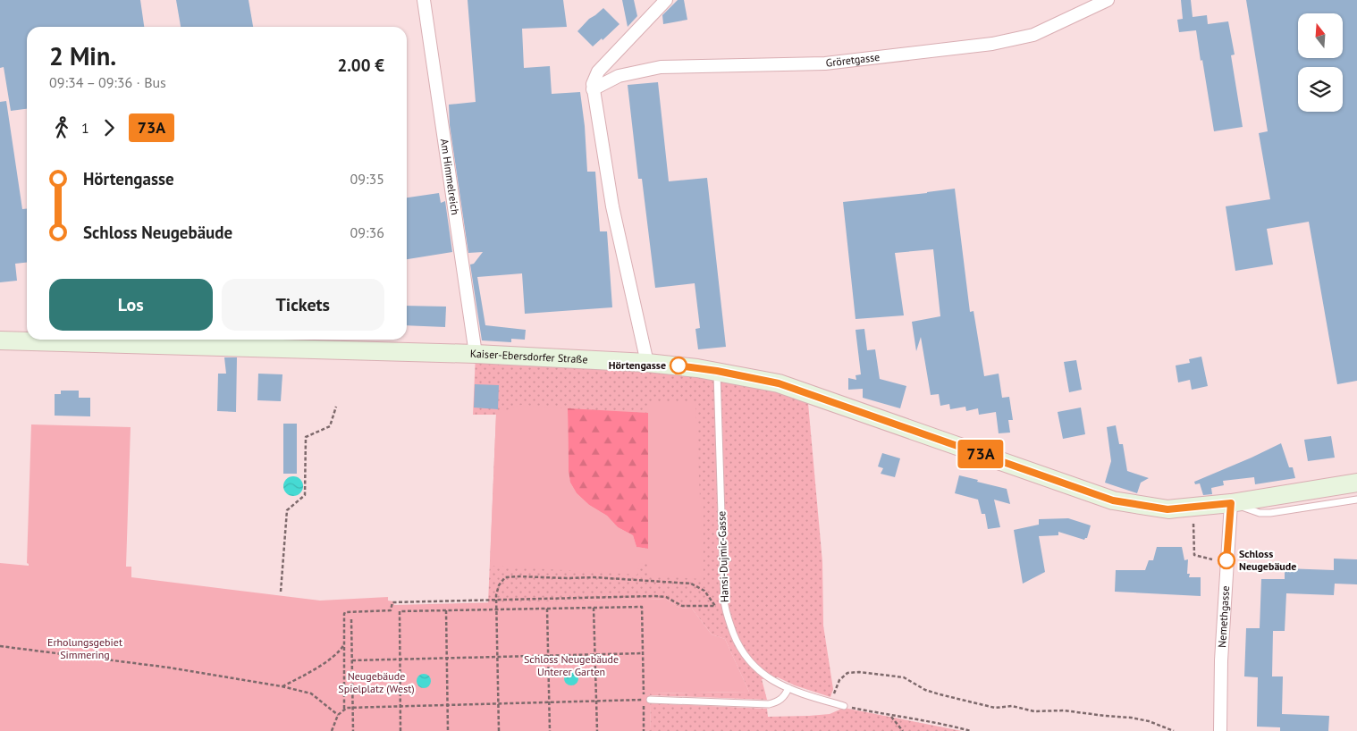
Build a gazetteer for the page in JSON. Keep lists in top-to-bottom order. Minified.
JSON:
{"streets":{"main road":["Kaiser-Ebersdorfer Straße"],"street":["Gröretgasse","Am Himmelreich","Nemethgasse"],"lane":["Hansi-Dujmic-Gasse"]},"crossings":[["Am Himmelreich","Kaiser-Ebersdorfer Straße"],["Kaiser-Ebersdorfer Straße","Hansi-Dujmic-Gasse"],["Kaiser-Ebersdorfer Straße","Nemethgasse"]],"parks":["Erholungsgebiet Simmering","Schloss Neugebäude Unterer Garten","Neugebäude Spielplatz (West)"],"places":["Hörtengasse","Schloss Neugebäude"],"lines":["bus line 73A"],"north":"top","page":{"on_map":"73A","heading":["2 Min.","09:34 – 09:36 · Bus","2.00 €"],"legs":["1","73A"],"list":[{"name":"Hörtengasse","value":"09:35"},{"name":"Schloss Neugebäude","value":"09:36"}],"buttons":["Los","Tickets"]}}
